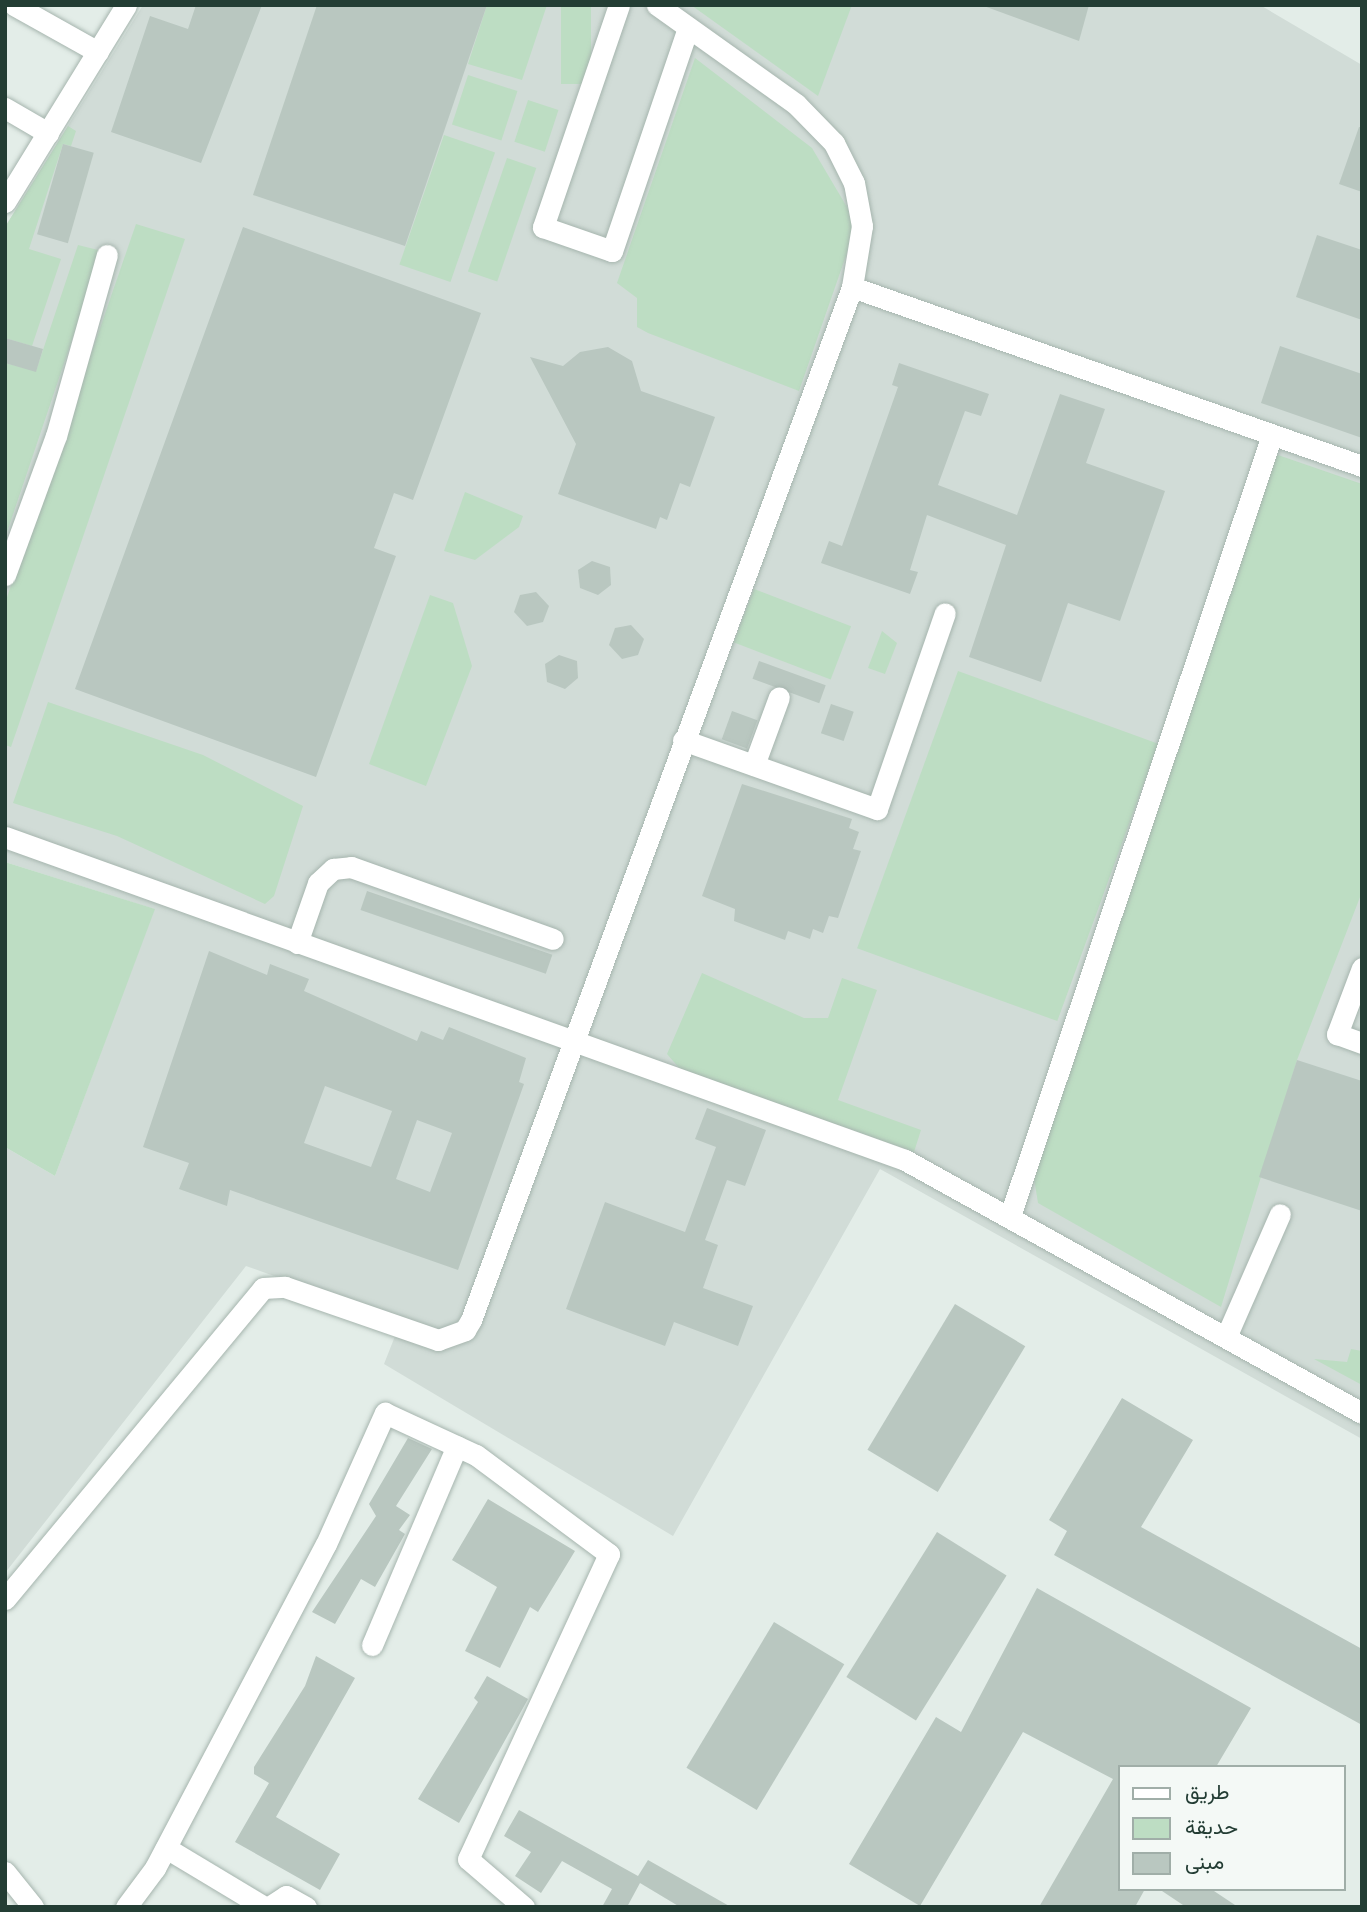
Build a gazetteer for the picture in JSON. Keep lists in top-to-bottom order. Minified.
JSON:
{"legend":["طريق","حديقة","مبنى"]}
